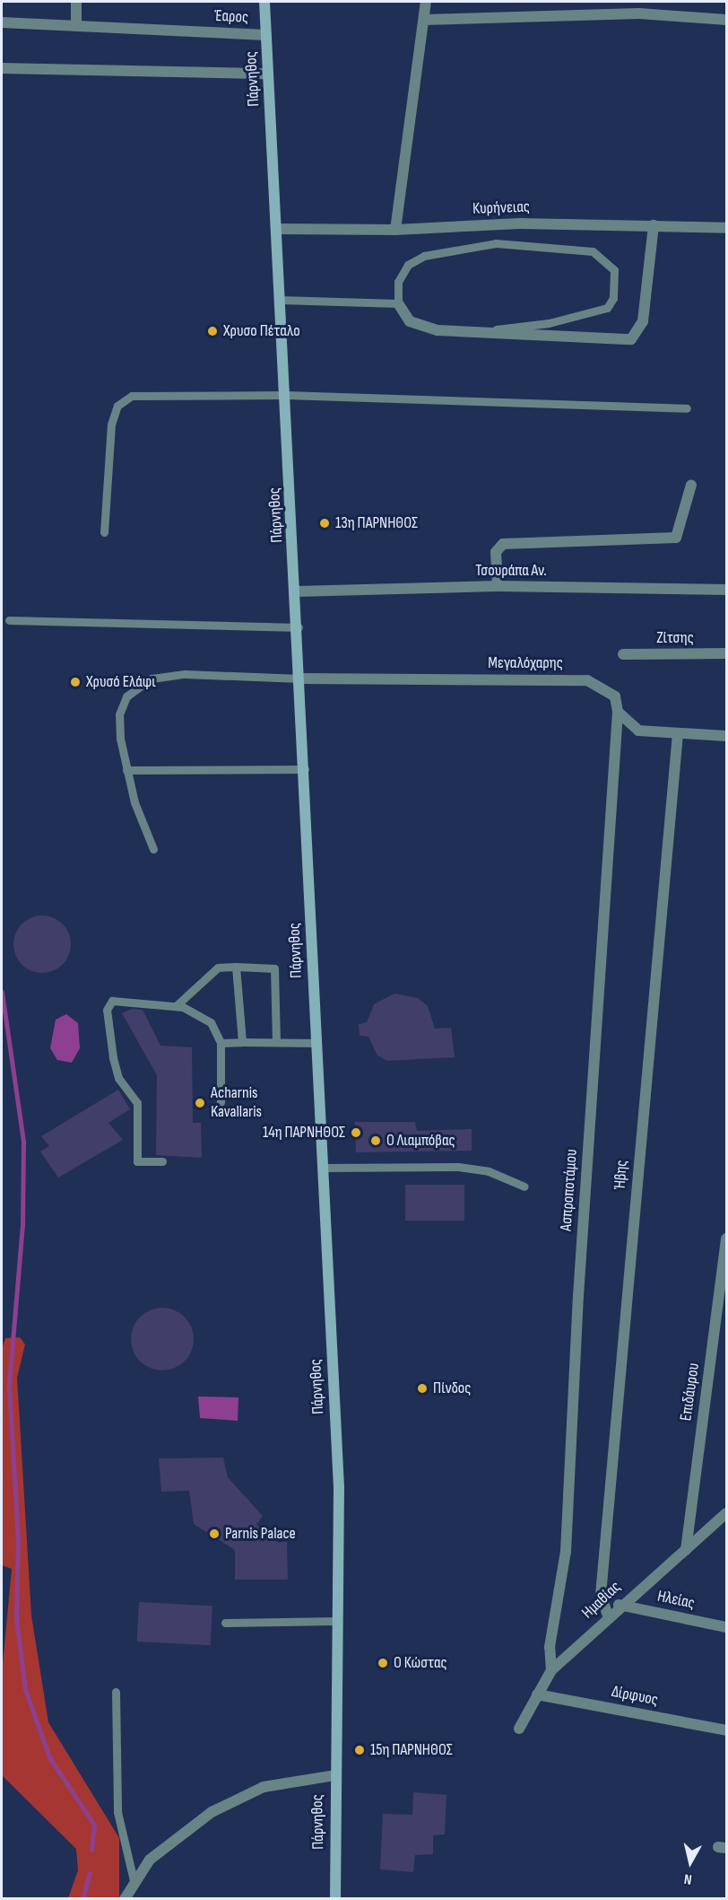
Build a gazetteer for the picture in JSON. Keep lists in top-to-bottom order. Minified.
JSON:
{"streets":{"main road":["Πάρνηθος"],"street":["Έαρος","Κυρήνειας","Τσουράπα Αν.","Ζίτσης","Μεγαλόχαρης","Ήβης","Ασπροποτάμου","Επιδάυρου","Ημαθίας","Ηλείας","Δίρφυος"]},"crossings":[["Έαρος","Πάρνηθος"],["Πάρνηθος","Κυρήνειας"],["Πάρνηθος","Τσουράπα Αν."],["Πάρνηθος","Μεγαλόχαρης"],["Μεγαλόχαρης","Ήβης"],["Μεγαλόχαρης","Ασπροποτάμου"],["Ήβης","Ημαθίας"],["Ασπροποτάμου","Ημαθίας"],["Επιδάυρου","Ημαθίας"],["Ημαθίας","Ηλείας"],["Ημαθίας","Δίρφυος"]],"places":["Χρυσο Πέταλο","13η ΠΑΡΝΗΘΟΣ","Χρυσό Ελάφι","Acharnis Kavallaris","14η ΠΑΡΝΗΘΟΣ","Ο Λιαμπόβας","Πίνδος","Parnis Palace","Ο Κώστας","15η ΠΑΡΝΗΘΟΣ"],"north":"bottom"}
